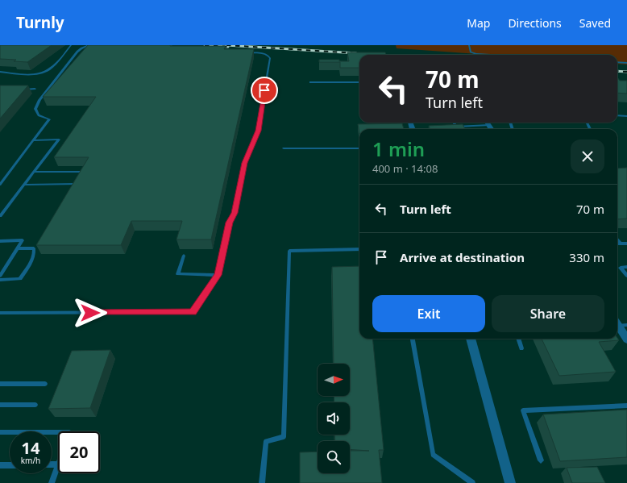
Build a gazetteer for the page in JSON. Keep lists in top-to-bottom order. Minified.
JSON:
{"north":"right","page":{"header":"Turnly","nav":["Map","Directions","Saved"],"turn":["70 m","Turn left"],"heading":["1 min","400 m · 14:08"],"list":[{"name":"Turn left","value":"70 m"},{"name":"Arrive at destination","value":"330 m"}],"buttons":["Exit","Share"],"speed":"14 km/h","limit":"20"}}
